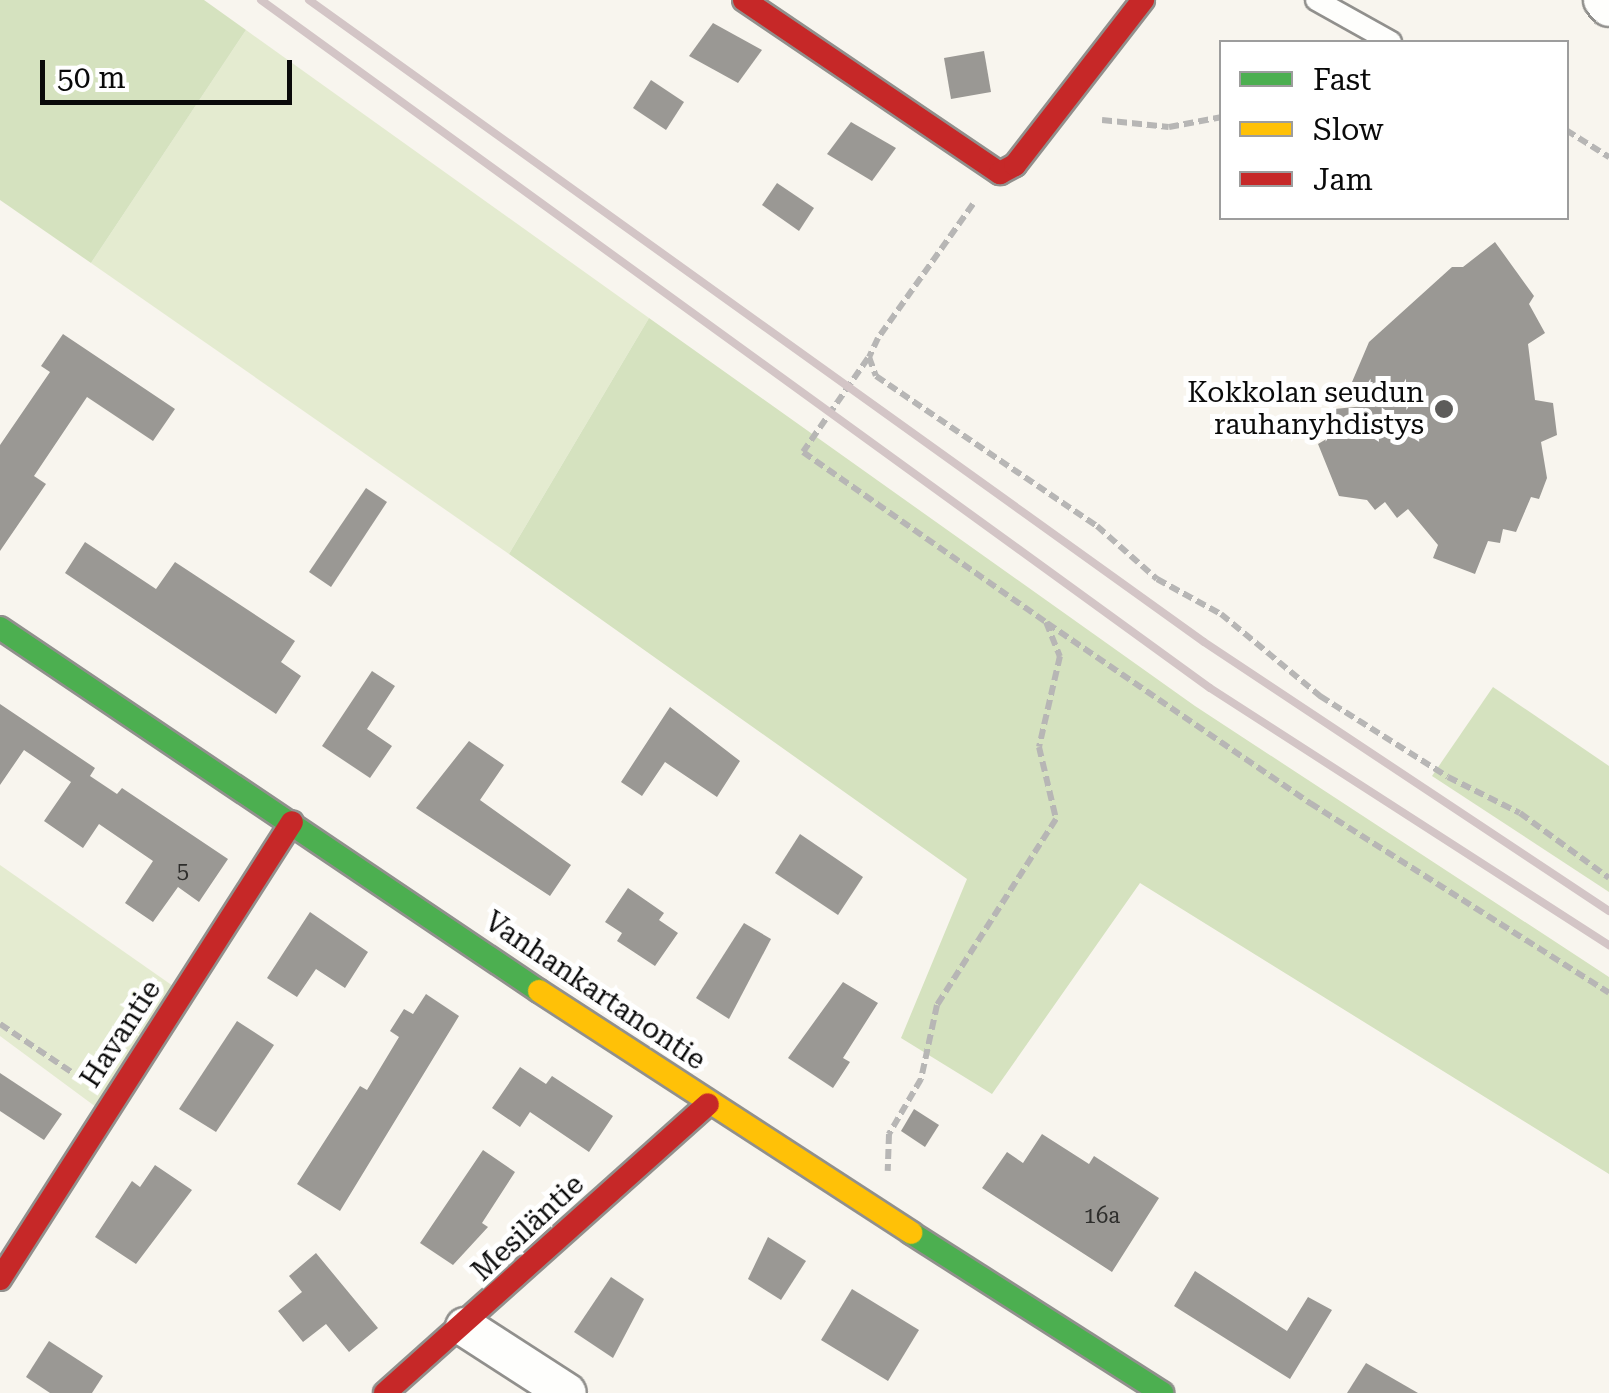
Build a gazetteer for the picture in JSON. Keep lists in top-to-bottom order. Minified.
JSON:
{"streets":{"street":["Vanhankartanontie","Havantie","Mesiläntie"]},"crossings":[["Vanhankartanontie","Havantie"],["Vanhankartanontie","Mesiläntie"]],"places":["Kokkolan seudun rauhanyhdistys"],"house_numbers":["5","16a"],"legend":["Fast","Slow","Jam"],"scale_bar":"50 m"}
